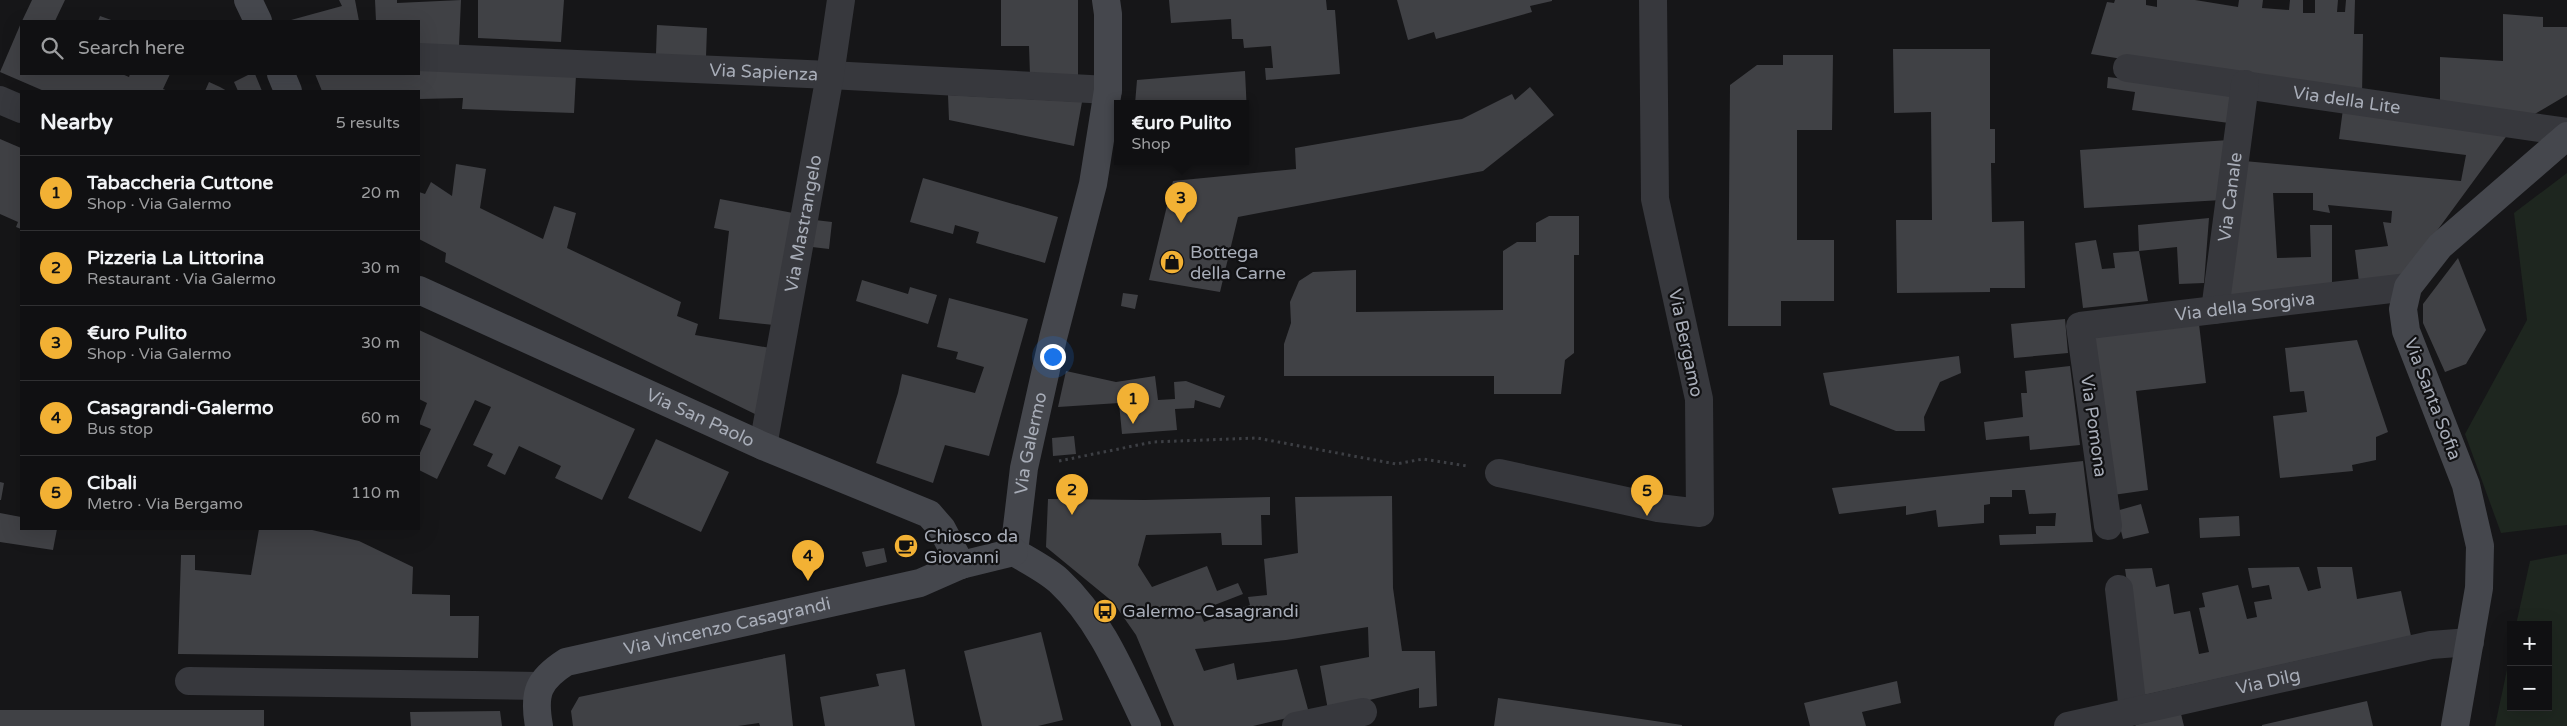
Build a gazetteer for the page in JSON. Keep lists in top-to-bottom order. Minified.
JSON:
{"streets":{"main road":["Via Santa Sofia","Via San Paolo","Via Galermo","Via Vincenzo Casagrandi"],"street":["Via Sapienza","Via della Lite","Via Canale","Via Mastrangelo","Via della Sorgiva","Via Bergamo","Via Pomona","Via Dilg"]},"crossings":[["Via Sapienza","Via Mastrangelo"],["Via Sapienza","Via Galermo"],["Via della Lite","Via Canale"],["Via Canale","Via della Sorgiva"],["Via Mastrangelo","Via San Paolo"],["Via della Sorgiva","Via Santa Sofia"],["Via della Sorgiva","Via Pomona"],["Via Santa Sofia","Via Dilg"],["Via San Paolo","Via Vincenzo Casagrandi"],["Via Galermo","Via Vincenzo Casagrandi"]],"places":{"shop":["Bottega della Carne"],"cafe":["Chiosco da Giovanni"],"bus stop":["Galermo-Casagrandi"]},"page":{"search":"Search here","heading":["Nearby","5 results"],"popup":["€uro Pulito","Shop"],"list":[{"mark":"1","name":"Tabaccheria Cuttone","note":"Shop · Via Galermo","value":"20 m"},{"mark":"2","name":"Pizzeria La Littorina","note":"Restaurant · Via Galermo","value":"30 m"},{"mark":"3","name":"€uro Pulito","note":"Shop · Via Galermo","value":"30 m"},{"mark":"4","name":"Casagrandi-Galermo","note":"Bus stop","value":"60 m"},{"mark":"5","name":"Cibali","note":"Metro · Via Bergamo","value":"110 m"}],"pins":["3","1","2","5","4"],"map_buttons":["+","−"]}}
